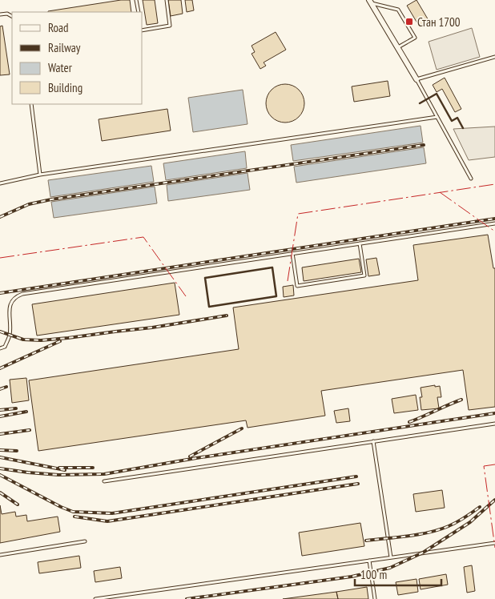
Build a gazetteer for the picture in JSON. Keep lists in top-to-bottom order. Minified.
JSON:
{"places":{"transit":["Стан 1700"]},"legend":["Road","Railway","Water","Building"],"scale_bar":"100 m"}
